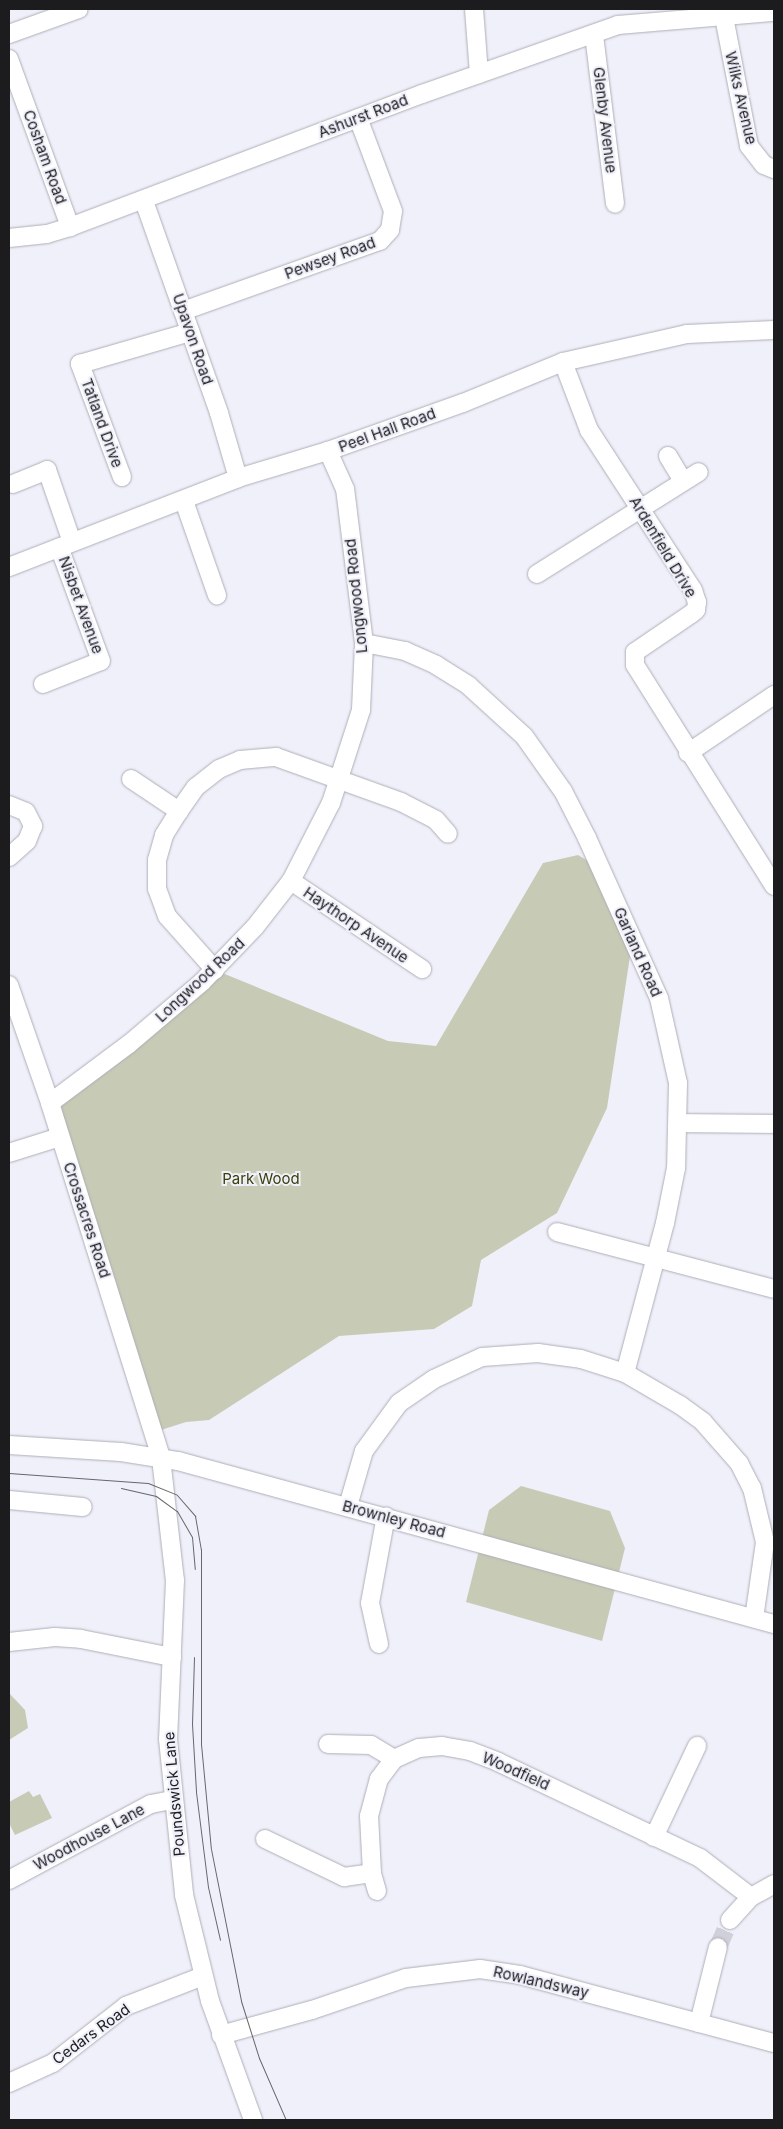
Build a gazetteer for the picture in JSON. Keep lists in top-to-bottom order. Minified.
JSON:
{"streets":{"street":["Wilks Avenue","Ashurst Road","Glenby Avenue","Cosham Road","Pewsey Road","Upavon Road","Tatland Drive","Peel Hall Road","Ardenfield Drive","Longwood Road","Nisbet Avenue","Haythorp Avenue","Garland Road","Crossacres Road","Brownley Road","Woodfield","Poundswick Lane","Woodhouse Lane","Rowlandsway","Cedars Road"]},"crossings":[["Wilks Avenue","Ashurst Road"],["Ashurst Road","Glenby Avenue"],["Ashurst Road","Cosham Road"],["Ashurst Road","Pewsey Road"],["Ashurst Road","Upavon Road"],["Pewsey Road","Upavon Road"],["Upavon Road","Tatland Drive"],["Upavon Road","Peel Hall Road"],["Peel Hall Road","Ardenfield Drive"],["Peel Hall Road","Longwood Road"],["Peel Hall Road","Nisbet Avenue"],["Longwood Road","Haythorp Avenue"],["Longwood Road","Garland Road"],["Longwood Road","Crossacres Road"],["Crossacres Road","Brownley Road"],["Crossacres Road","Poundswick Lane"],["Brownley Road","Poundswick Lane"],["Poundswick Lane","Woodhouse Lane"],["Poundswick Lane","Rowlandsway"],["Poundswick Lane","Cedars Road"]],"parks":["Park Wood"]}
